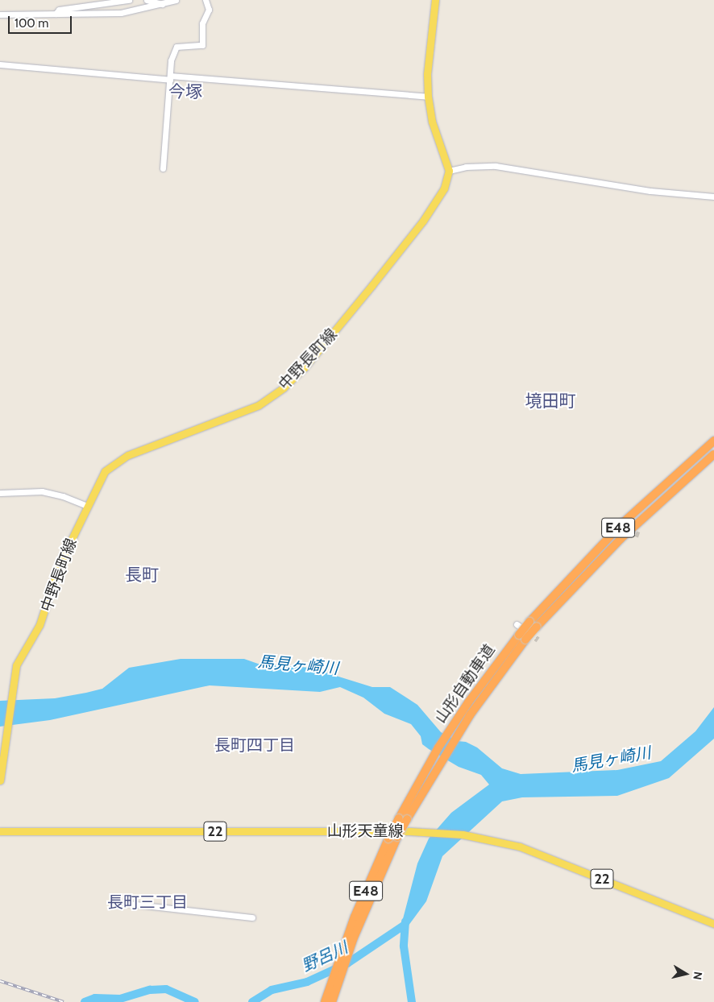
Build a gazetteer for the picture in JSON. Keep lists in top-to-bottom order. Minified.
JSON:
{"streets":{"highway":["E48","山形自動車道"],"main road":["中野長町線","22","山形天童線"]},"districts":["今塚","境田町","長町","長町四丁目","長町三丁目"],"water":["馬見ヶ崎川","野呂川"],"scale_bar":"100 m","north":"right"}
